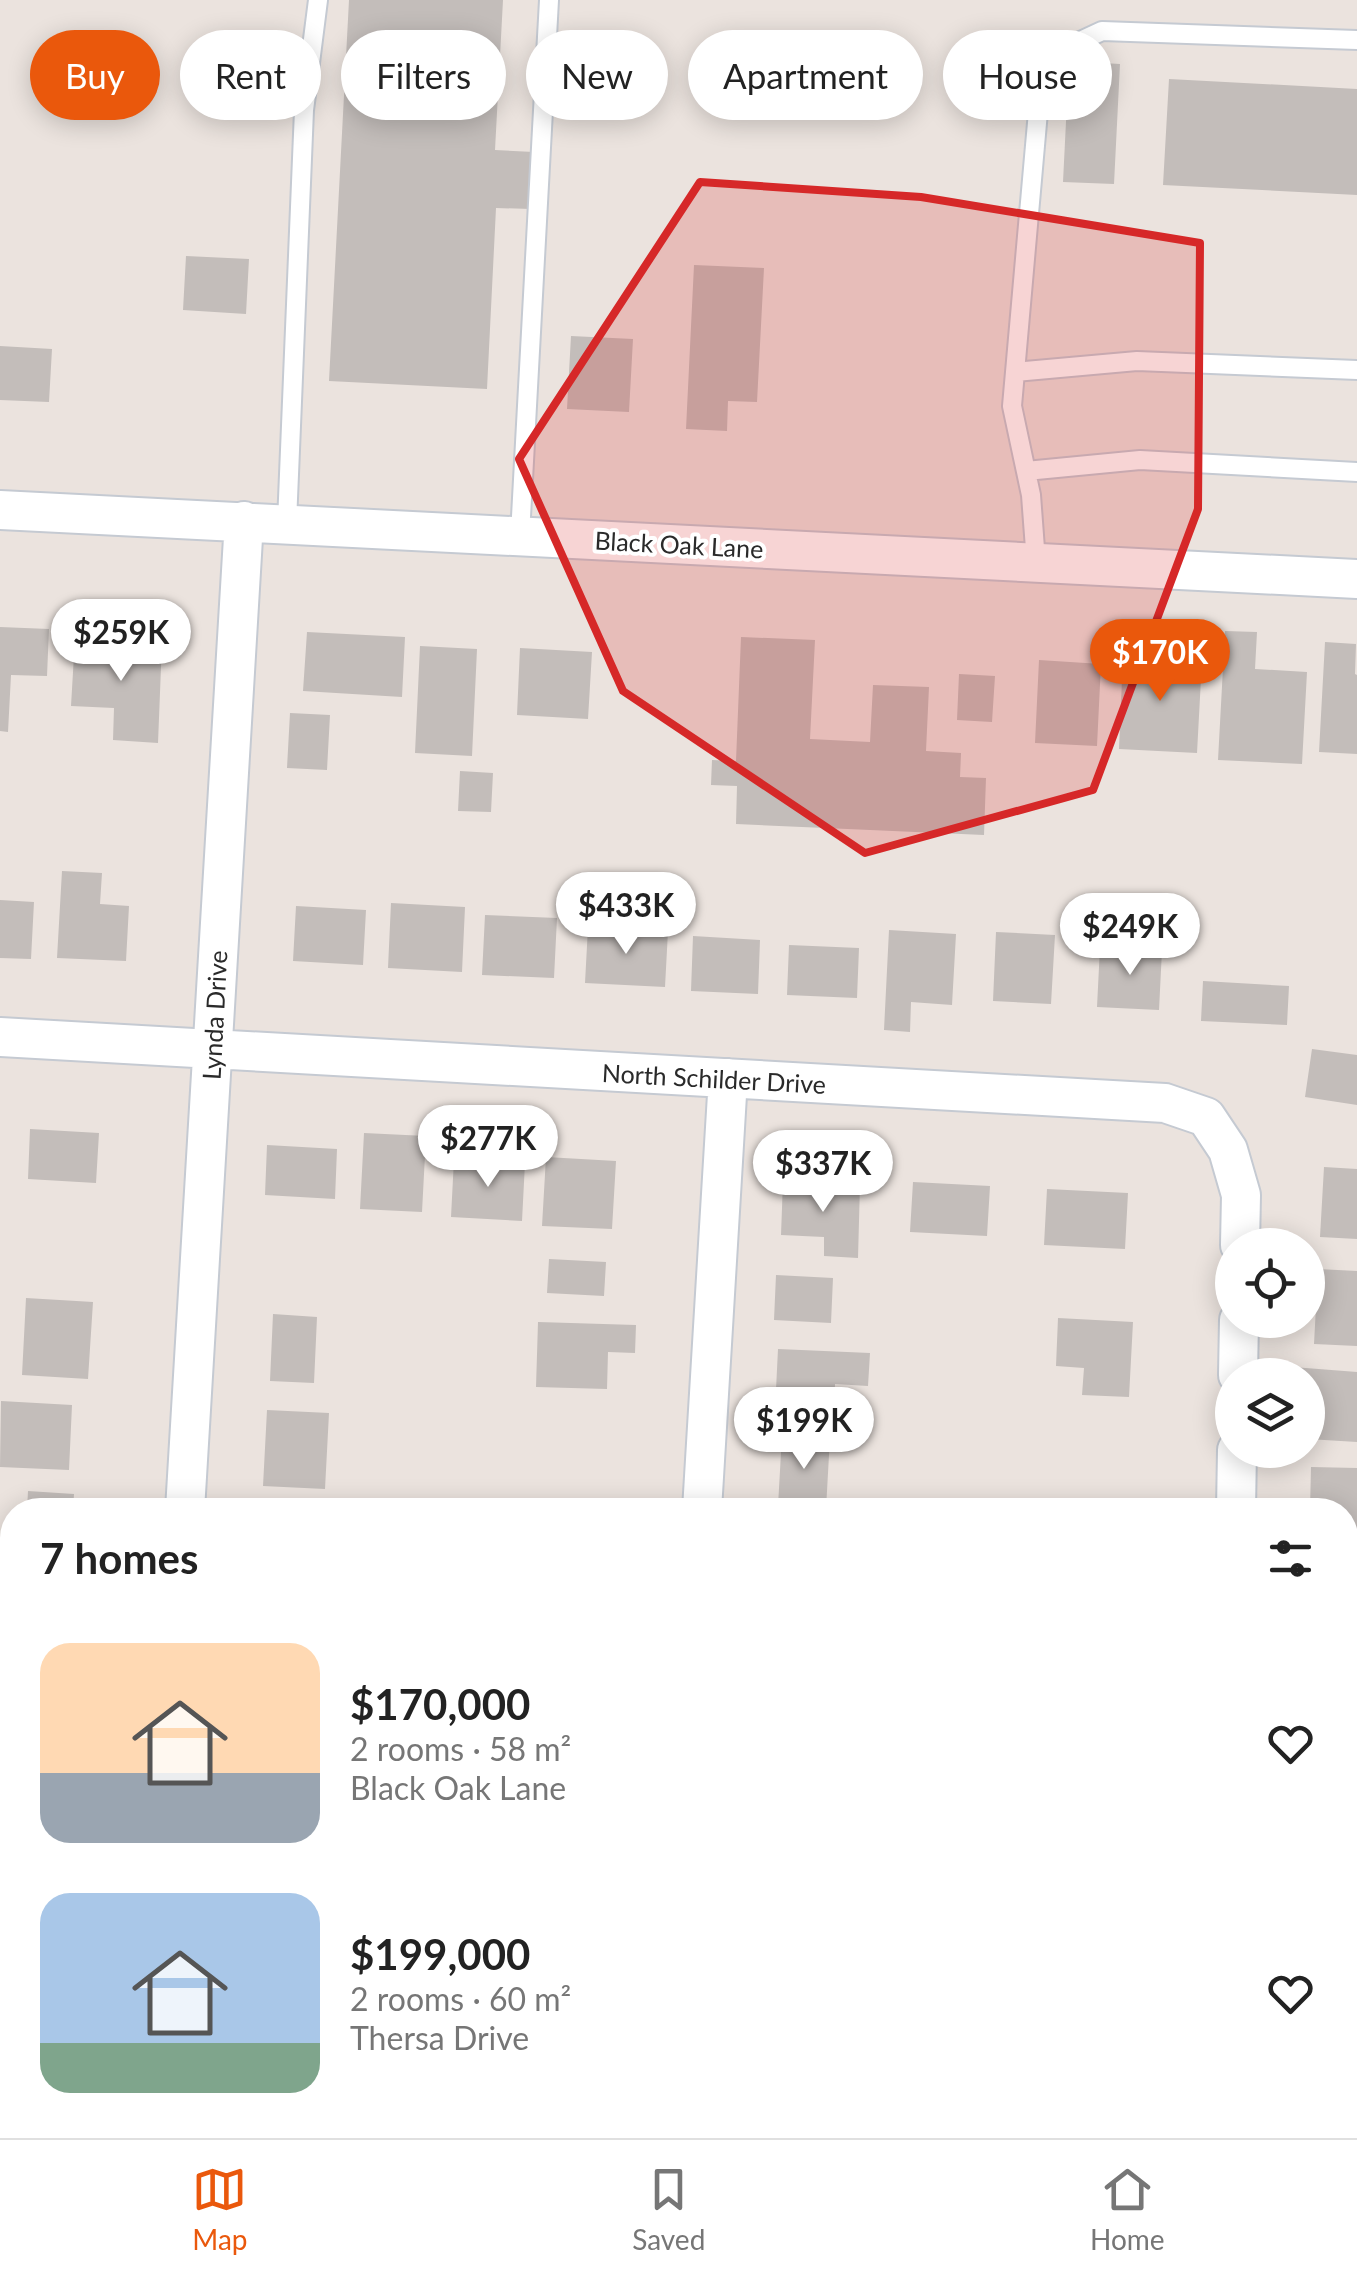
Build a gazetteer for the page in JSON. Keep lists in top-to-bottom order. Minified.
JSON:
{"streets":{"street":["Black Oak Lane","Lynda Drive","North Schilder Drive"]},"crossings":[["Black Oak Lane","Lynda Drive"],["Lynda Drive","North Schilder Drive"]],"page":{"chip":["Buy","Rent","Filters","New","Apartment","House"],"price":["$259K","$170K","$433K","$249K","$277K","$337K","$199K"],"heading":"7 homes","list":[{"name":"$170,000","note":"2 rooms · 58 m² · Black Oak Lane"},{"name":"$199,000","note":"2 rooms · 60 m² · Thersa Drive"}],"tabs":["Map","Saved","Home"]}}
